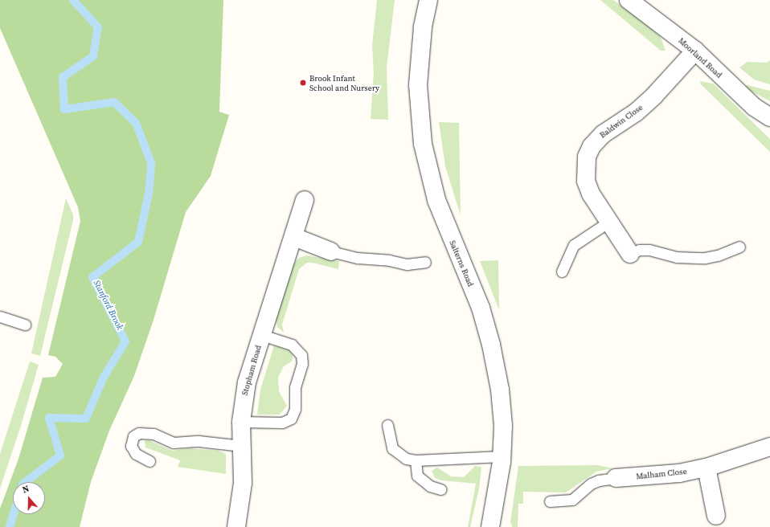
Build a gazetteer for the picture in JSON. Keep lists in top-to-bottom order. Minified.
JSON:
{"streets":{"street":["Moorland Road","Baldwin Close","Salterns Road","Stopham Road","Malham Close"]},"crossings":[["Moorland Road","Baldwin Close"]],"water":["Stanford Brook"],"places":["Brook Infant School and Nursery"],"north":"top"}
